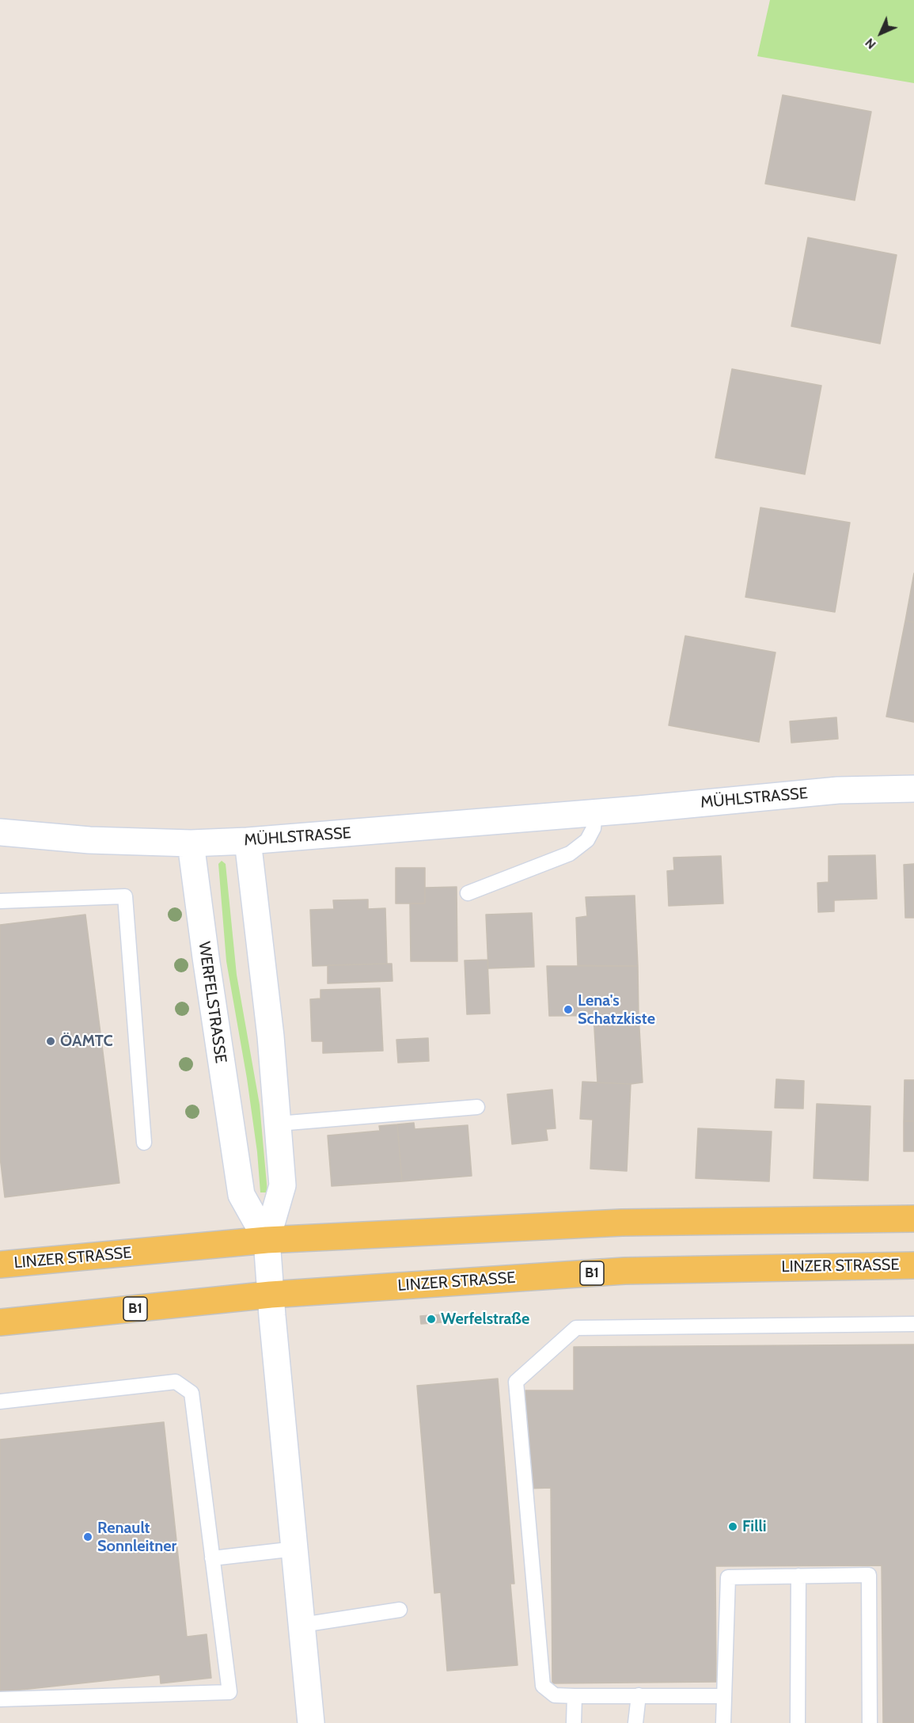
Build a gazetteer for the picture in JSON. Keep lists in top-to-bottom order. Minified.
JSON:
{"streets":{"main road":["LINZER STRASSE","B1"],"street":["MÜHLSTRASSE","WERFELSTRASSE"]},"crossings":[["MÜHLSTRASSE","WERFELSTRASSE"],["WERFELSTRASSE","LINZER STRASSE"]],"places":["Lena's Schatzkiste","ÖAMTC","Werfelstraße","Filli","Renault Sonnleitner"],"north":"bottom left"}
